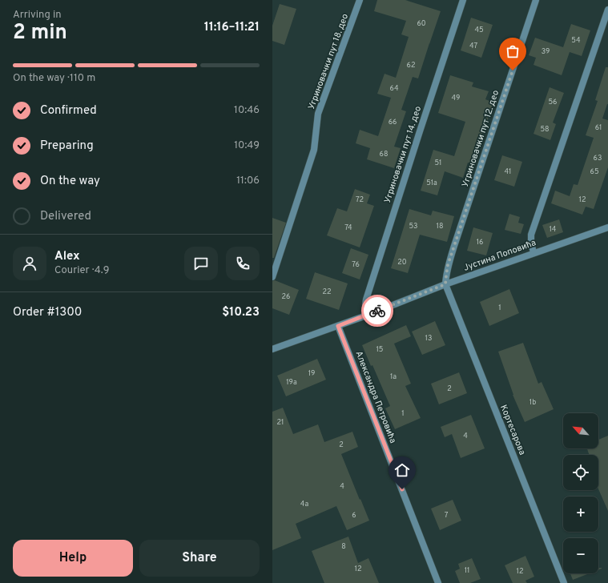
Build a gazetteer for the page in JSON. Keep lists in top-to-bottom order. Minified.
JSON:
{"streets":{"street":["Угриновачки пут 18. део","Угриновачки пут 12. део","Угриновачки пут 14. део","Јустина Поповића","Александра Петровића","Кортесарова"]},"crossings":[["Угриновачки пут 12. део","Јустина Поповића"],["Угриновачки пут 12. део","Кортесарова"],["Угриновачки пут 14. део","Јустина Поповића"],["Јустина Поповића","Александра Петровића"],["Јустина Поповића","Кортесарова"]],"house_numbers":["60","45","54","47","39","62","64","49","56","66","61","58","68","63","51","41","65","51a","72","12","53","18","74","14","16","20","76","22","26","1","13","15","19","1a","19a","2","1b","1","21","4","2","4","4a","6","7","8","12","11","12"],"north":"top left","page":{"heading":["2 min","Arriving in","11:16–11:21"],"panel":["Alex","Courier · 4.9","Order #1300","$10.23"],"bar":"On the way · 110 m","list":[["Confirmed","10:46"],["Preparing","10:49"],["On the way","11:06"],"Delivered"],"map_buttons":["+","−"],"buttons":["Help","Share"]}}
